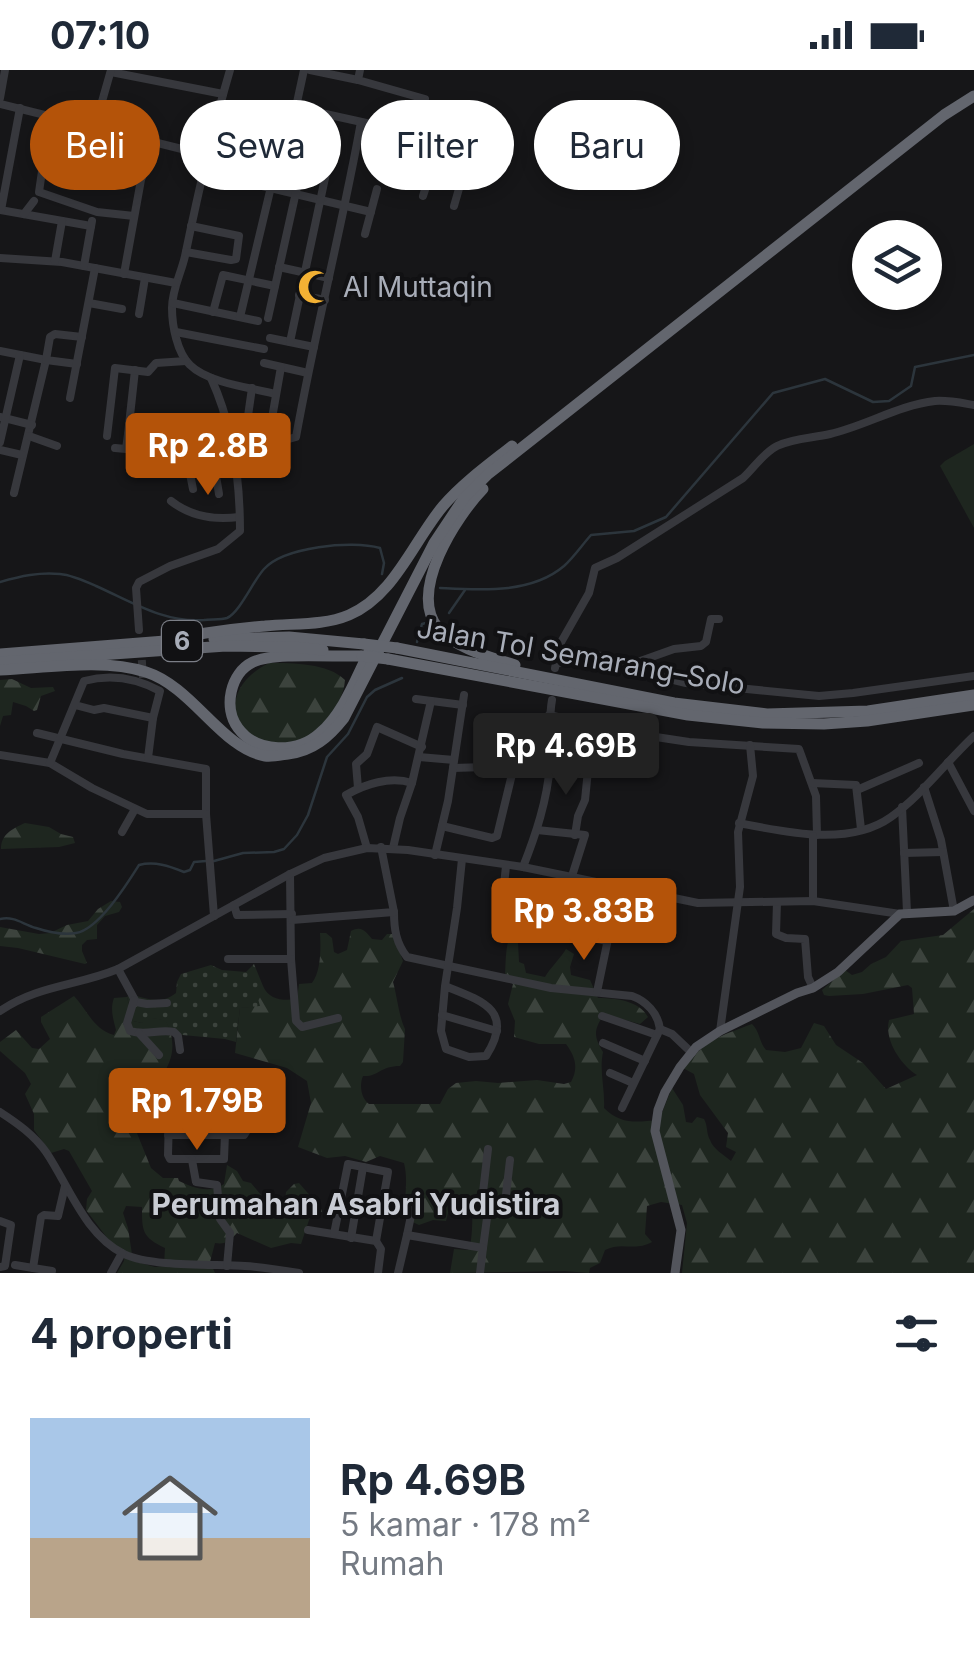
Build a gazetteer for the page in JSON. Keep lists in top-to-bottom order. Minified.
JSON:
{"streets":{"highway":["6","Jalan Tol Semarang–Solo"]},"districts":["Perumahan Asabri Yudistira"],"places":{"mosque":["Al Muttaqin"]},"page":{"status":"07:10","chip":["Beli","Sewa","Filter","Baru"],"price":["Rp 2.8B","Rp 4.69B","Rp 3.83B","Rp 1.79B"],"heading":"4 properti","list":[{"name":"Rp 4.69B","note":"5 kamar · 178 m² · Rumah"}]}}
